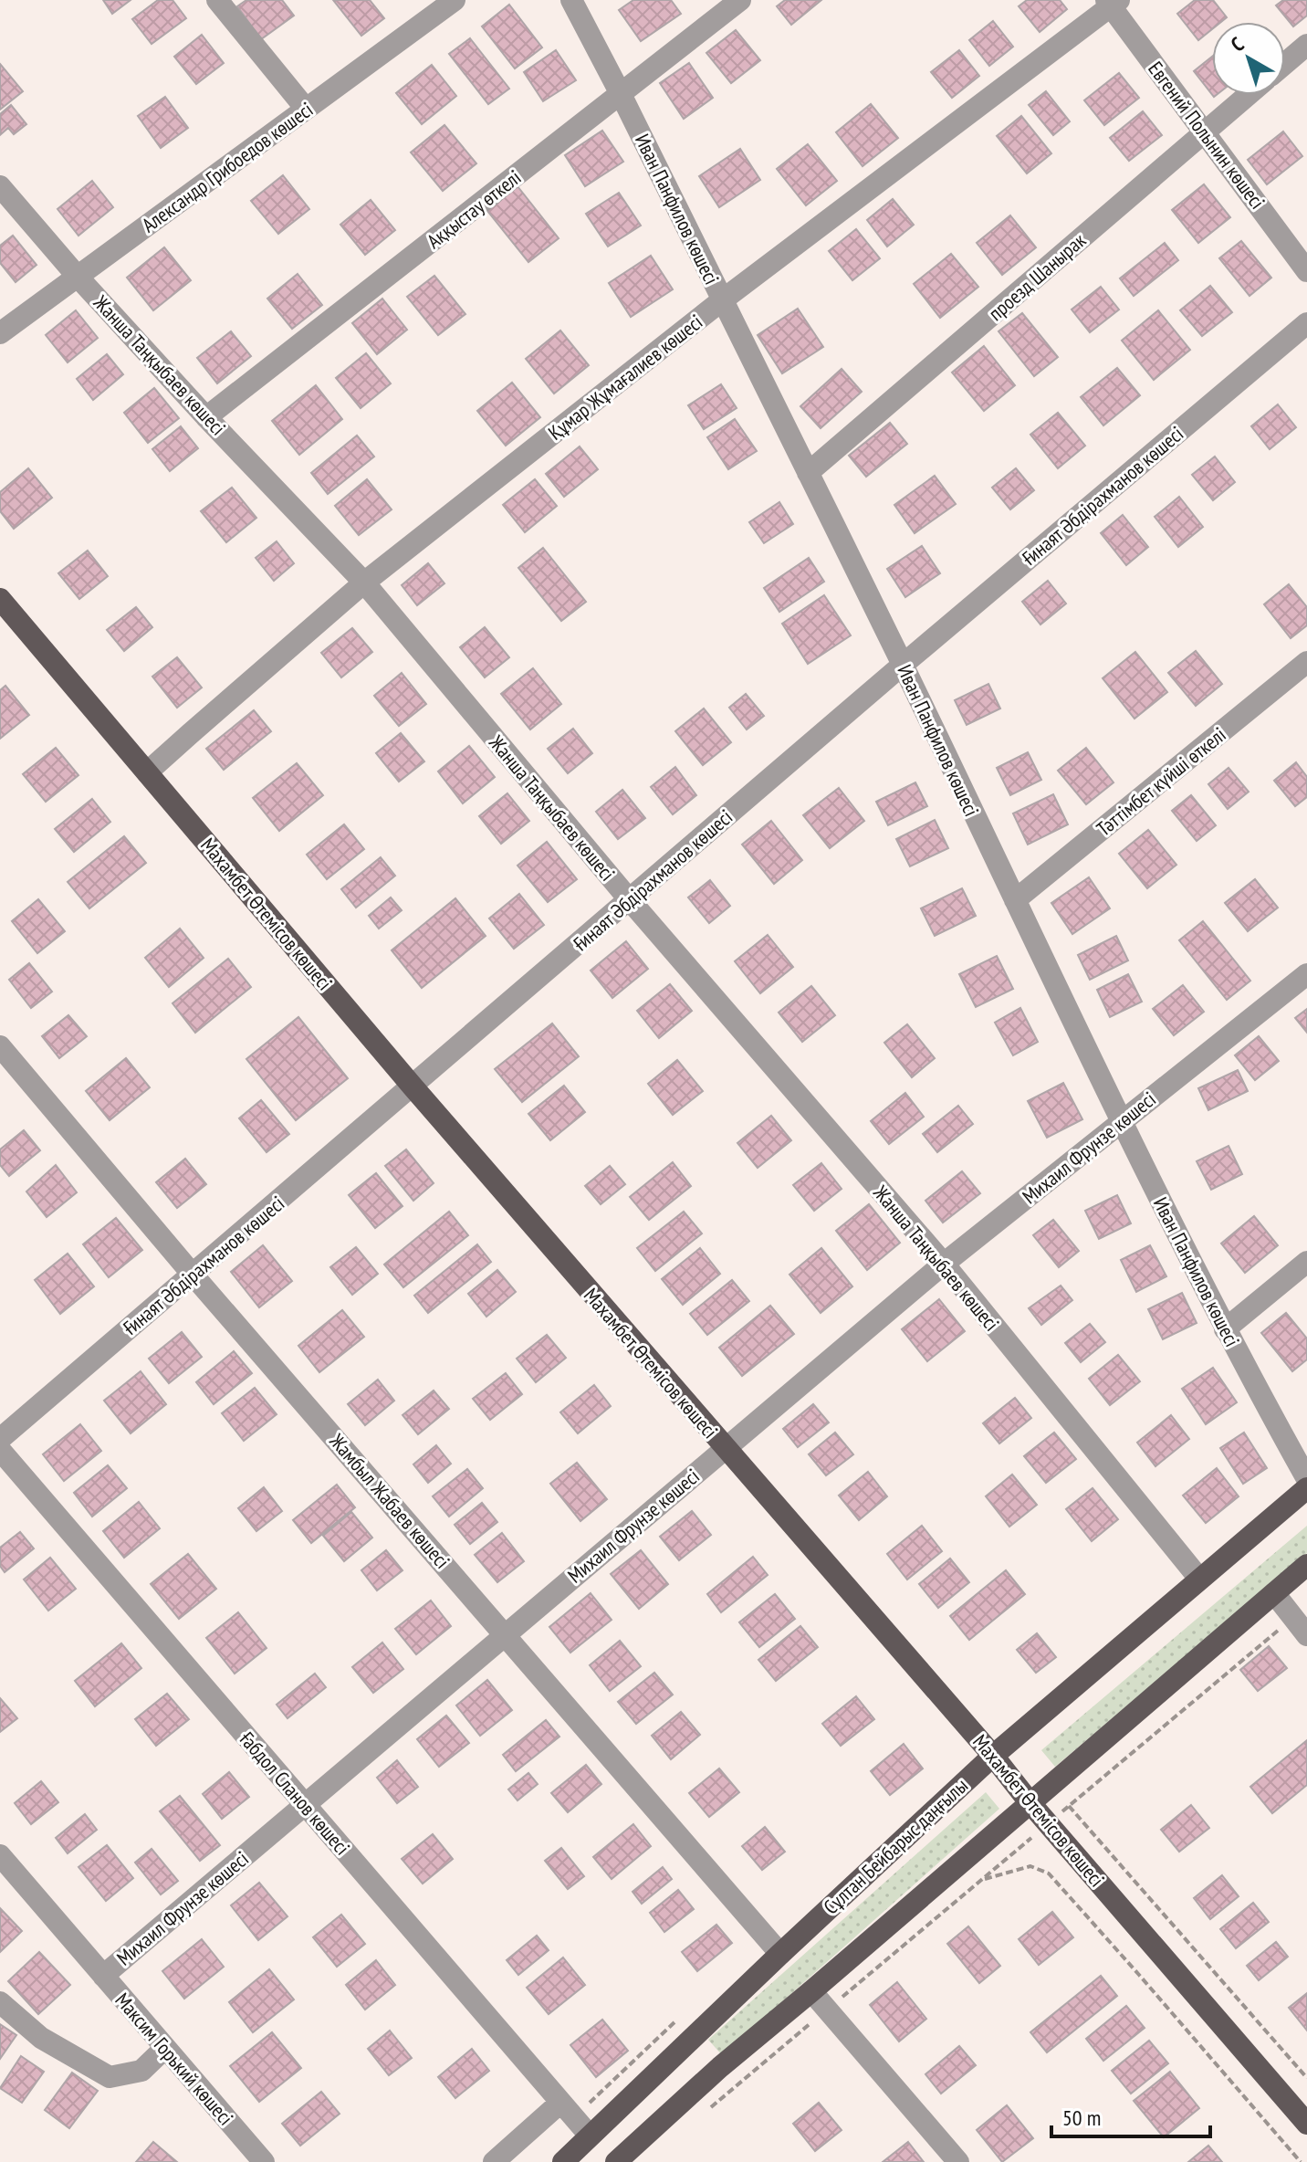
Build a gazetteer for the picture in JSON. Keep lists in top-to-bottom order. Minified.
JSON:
{"streets":{"main road":["Махамбет Өтемісов көшесі","Сұлтан Бейбарыс даңғылы"],"street":["Евгений Полынин көшесі","Александр Грибоедов көшесі","Аққыстау өткелі","Иван Панфилов көшесі","проезд Шанырак","Жанша Таңқыбаев көшесі","Құмар Жұмағалиев көшесі","Ғинаят Әбдірахманов көшесі","Тәттімбет күйші өткелі","Михаил Фрунзе көшесі","Жамбыл Жабаев көшесі","Ғабдол Сланов көшесі","Максим Горький көшесі"]},"crossings":[["Евгений Полынин көшесі","проезд Шанырак"],["Евгений Полынин көшесі","Құмар Жұмағалиев көшесі"],["Александр Грибоедов көшесі","Жанша Таңқыбаев көшесі"],["Аққыстау өткелі","Иван Панфилов көшесі"],["Аққыстау өткелі","Жанша Таңқыбаев көшесі"],["Иван Панфилов көшесі","проезд Шанырак"],["Иван Панфилов көшесі","Құмар Жұмағалиев көшесі"],["Иван Панфилов көшесі","Ғинаят Әбдірахманов көшесі"],["Иван Панфилов көшесі","Тәттімбет күйші өткелі"],["Иван Панфилов көшесі","Михаил Фрунзе көшесі"],["Жанша Таңқыбаев көшесі","Құмар Жұмағалиев көшесі"],["Жанша Таңқыбаев көшесі","Ғинаят Әбдірахманов көшесі"],["Жанша Таңқыбаев көшесі","Михаил Фрунзе көшесі"],["Жанша Таңқыбаев көшесі","Сұлтан Бейбарыс даңғылы"],["Құмар Жұмағалиев көшесі","Махамбет Өтемісов көшесі"],["Ғинаят Әбдірахманов көшесі","Махамбет Өтемісов көшесі"],["Ғинаят Әбдірахманов көшесі","Жамбыл Жабаев көшесі"],["Махамбет Өтемісов көшесі","Михаил Фрунзе көшесі"],["Махамбет Өтемісов көшесі","Сұлтан Бейбарыс даңғылы"],["Михаил Фрунзе көшесі","Жамбыл Жабаев көшесі"],["Михаил Фрунзе көшесі","Ғабдол Сланов көшесі"],["Михаил Фрунзе көшесі","Максим Горький көшесі"],["Жамбыл Жабаев көшесі","Сұлтан Бейбарыс даңғылы"],["Ғабдол Сланов көшесі","Сұлтан Бейбарыс даңғылы"]],"scale_bar":"50 m","north":"top left"}
